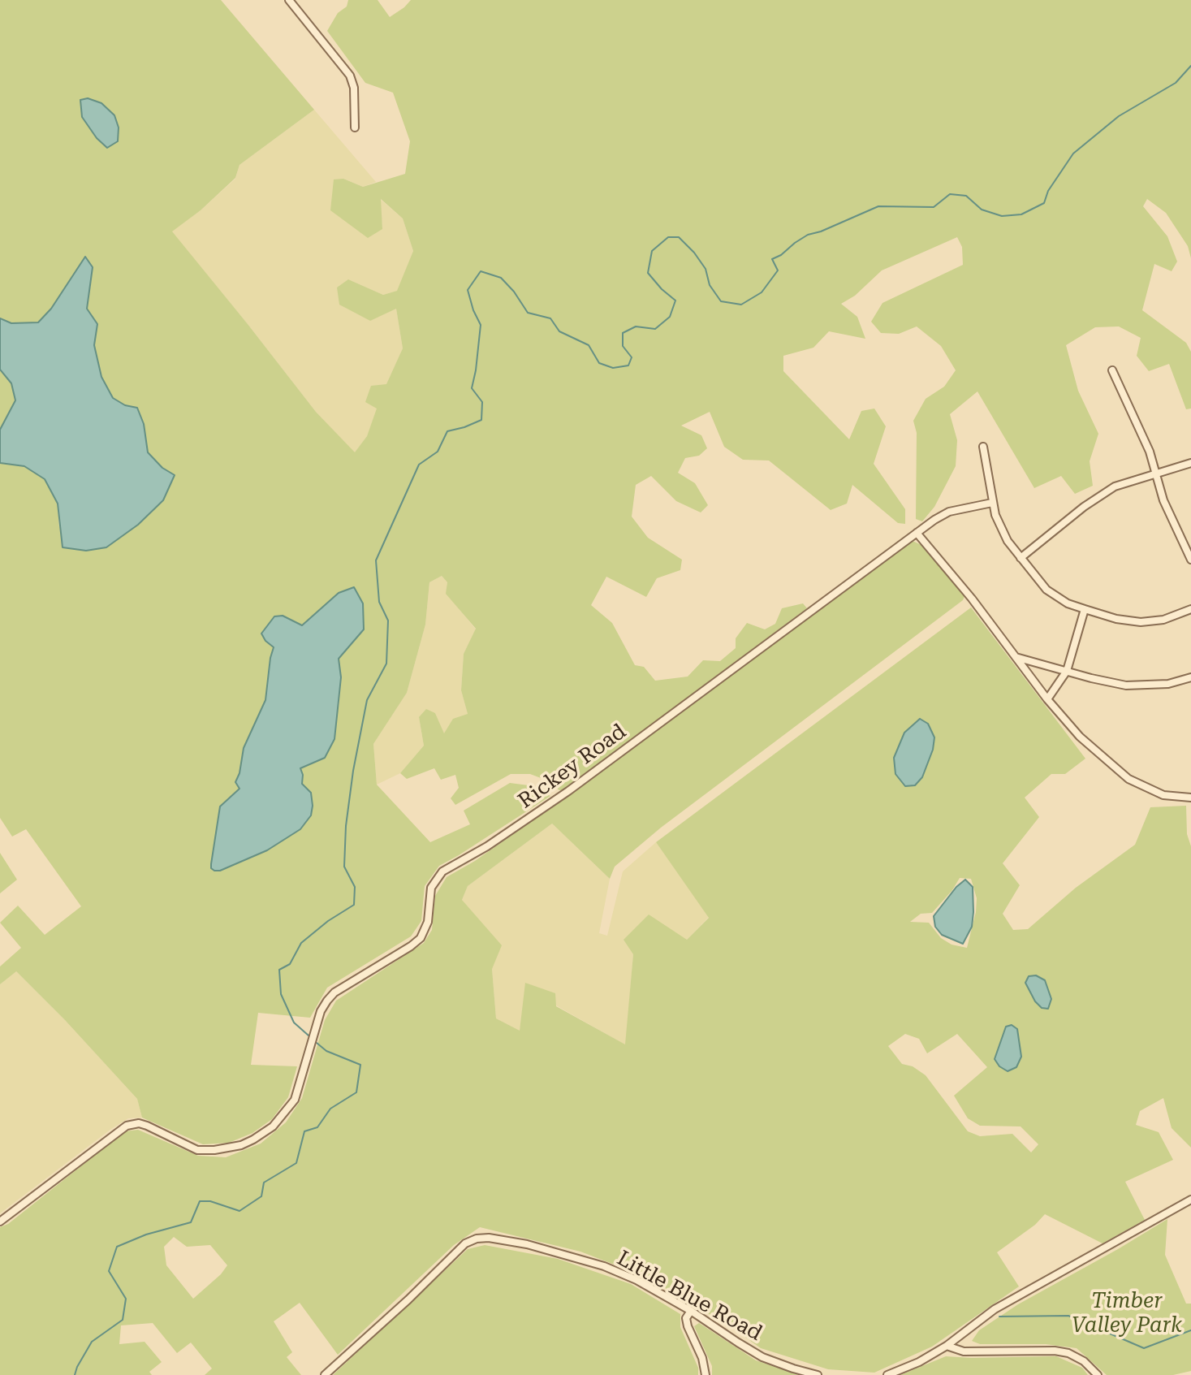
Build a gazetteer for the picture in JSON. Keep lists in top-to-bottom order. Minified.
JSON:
{"streets":{"street":["Rickey Road","Little Blue Road"]},"parks":["Timber Valley Park"]}
